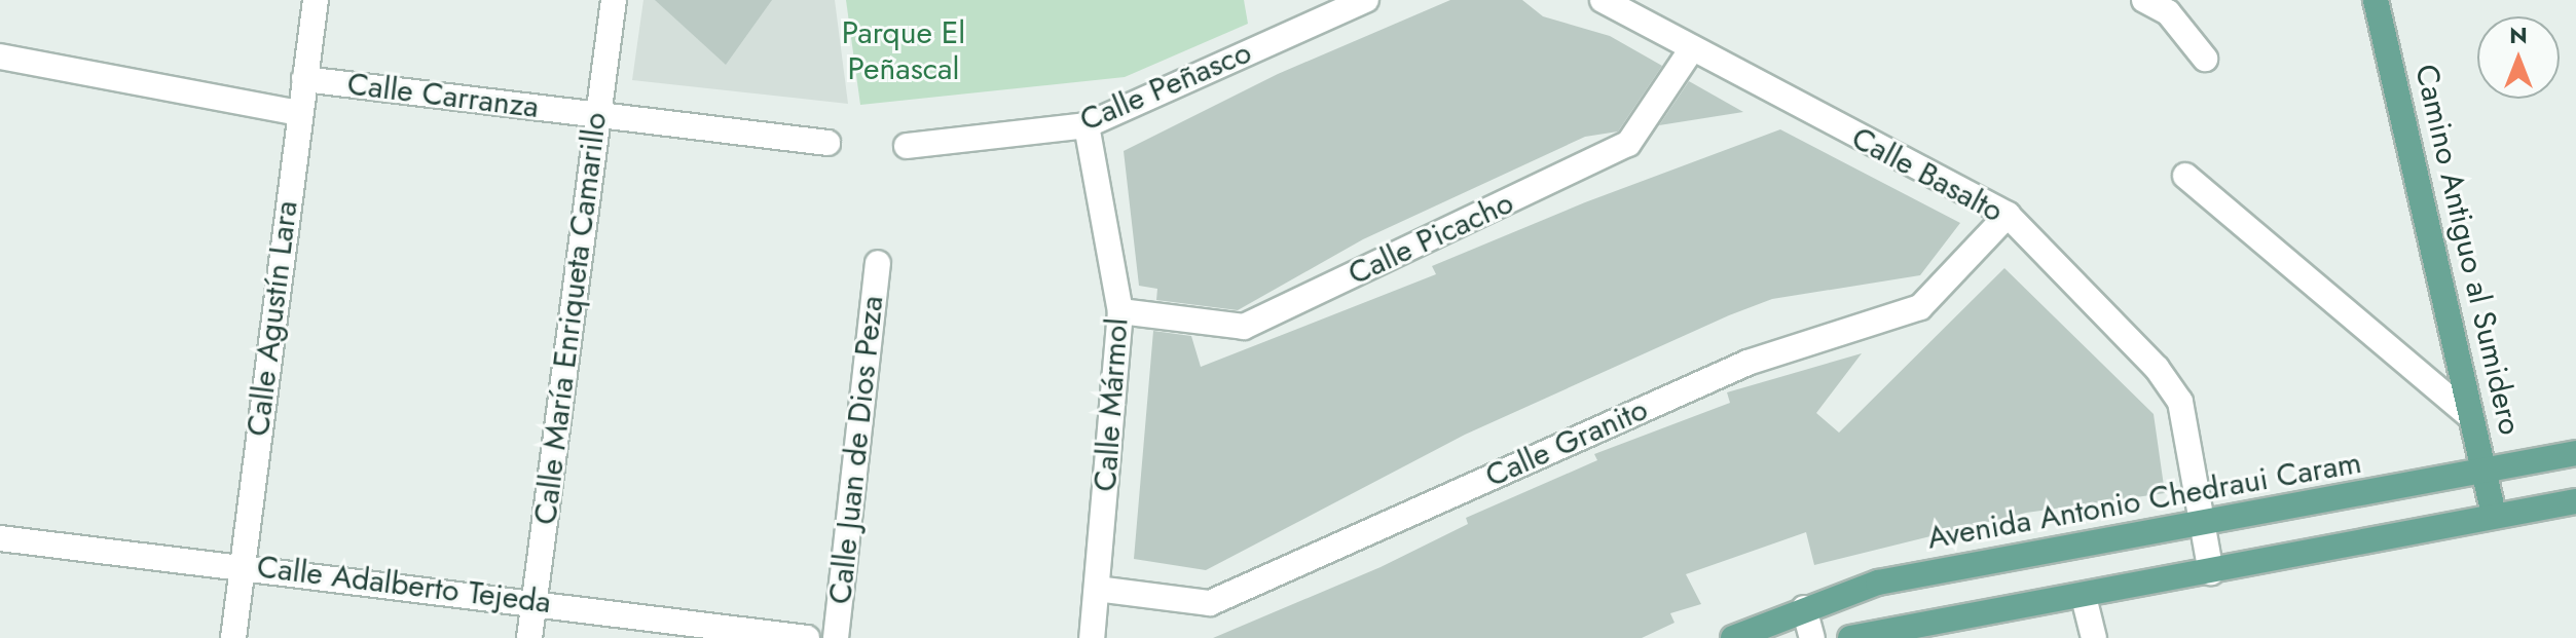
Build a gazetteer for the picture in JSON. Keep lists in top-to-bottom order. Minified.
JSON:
{"streets":{"main road":["Camino Antiguo al Sumidero","Avenida Antonio Chedraui Caram"],"street":["Calle Peñasco","Calle Carranza","Calle Basalto","Calle Picacho","Calle Agustín Lara","Calle María Enriqueta Camarillo","Calle Mármol","Calle Granito","Calle Juan de Dios Peza","Calle Adalberto Tejeda"]},"crossings":[["Calle Peñasco","Calle Mármol"],["Calle Carranza","Calle Agustín Lara"],["Calle Carranza","Calle María Enriqueta Camarillo"],["Calle Basalto","Calle Picacho"],["Calle Basalto","Calle Granito"],["Calle Basalto","Avenida Antonio Chedraui Caram"],["Calle Picacho","Calle Mármol"],["Camino Antiguo al Sumidero","Avenida Antonio Chedraui Caram"],["Calle Agustín Lara","Calle Adalberto Tejeda"],["Calle María Enriqueta Camarillo","Calle Adalberto Tejeda"],["Calle Mármol","Calle Granito"]],"parks":["Parque El Peñascal"],"north":"top"}
